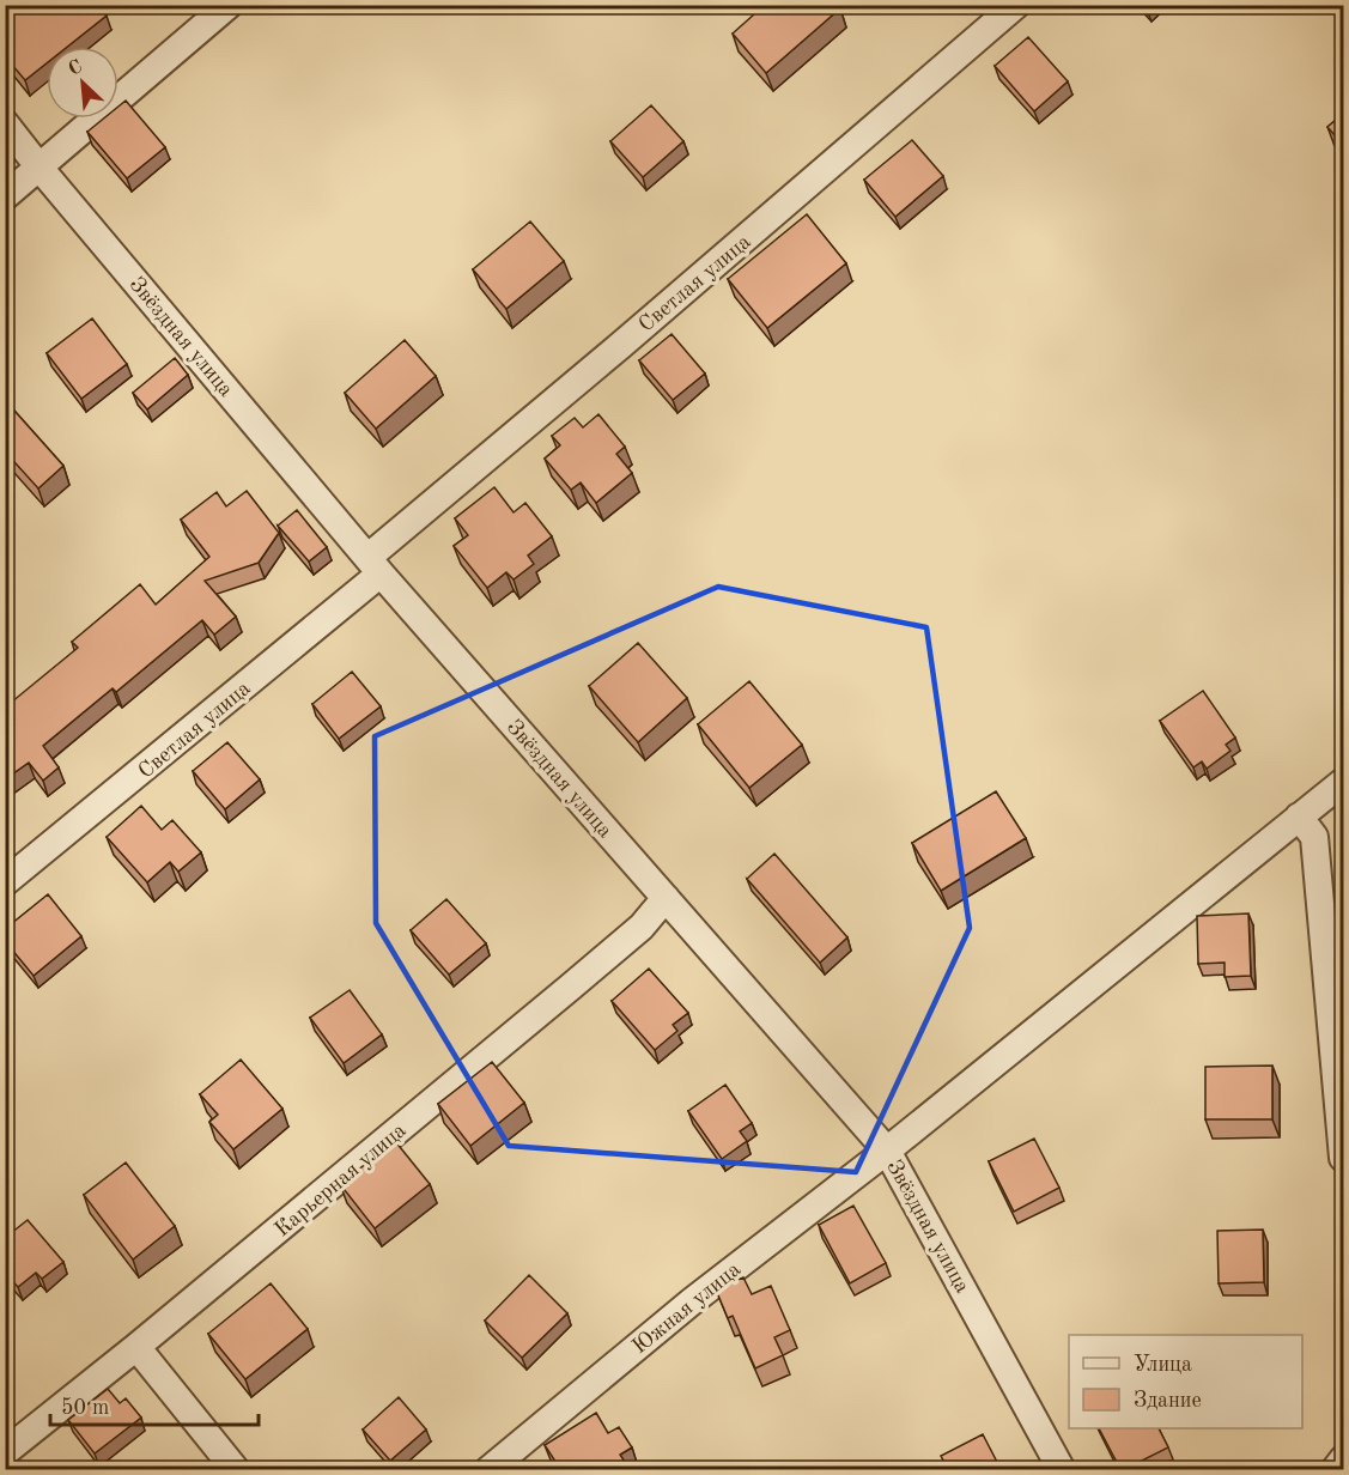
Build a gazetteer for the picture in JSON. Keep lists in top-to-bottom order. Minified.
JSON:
{"streets":{"street":["Светлая улица","Звёздная улица","Карьерная улица","Южная улица"]},"crossings":[["Светлая улица","Звёздная улица"],["Звёздная улица","Карьерная улица"],["Звёздная улица","Южная улица"]],"legend":["Улица","Здание"],"scale_bar":"50 m","north":"top left"}
